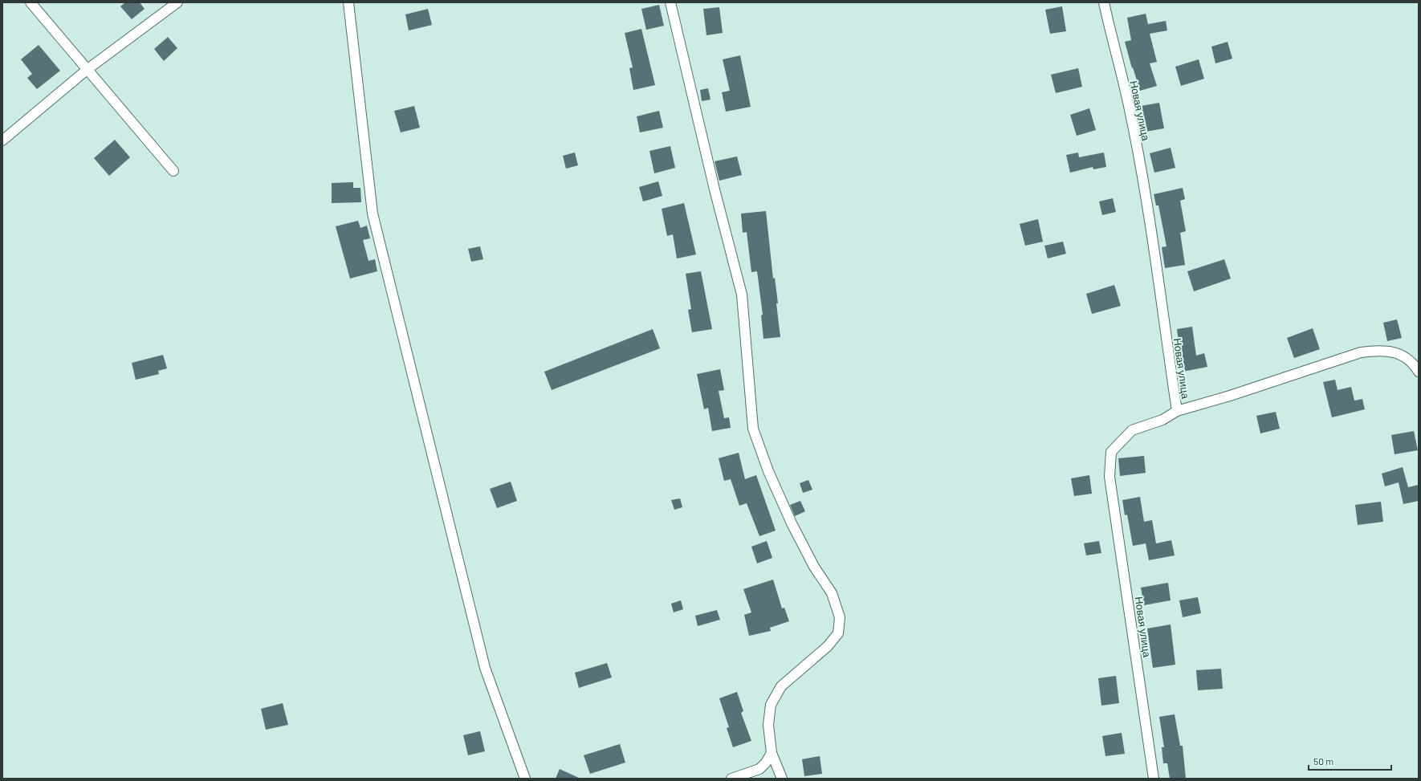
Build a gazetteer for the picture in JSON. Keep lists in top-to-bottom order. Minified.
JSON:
{"streets":{"street":["Новая улица"]},"scale_bar":"50 m"}
